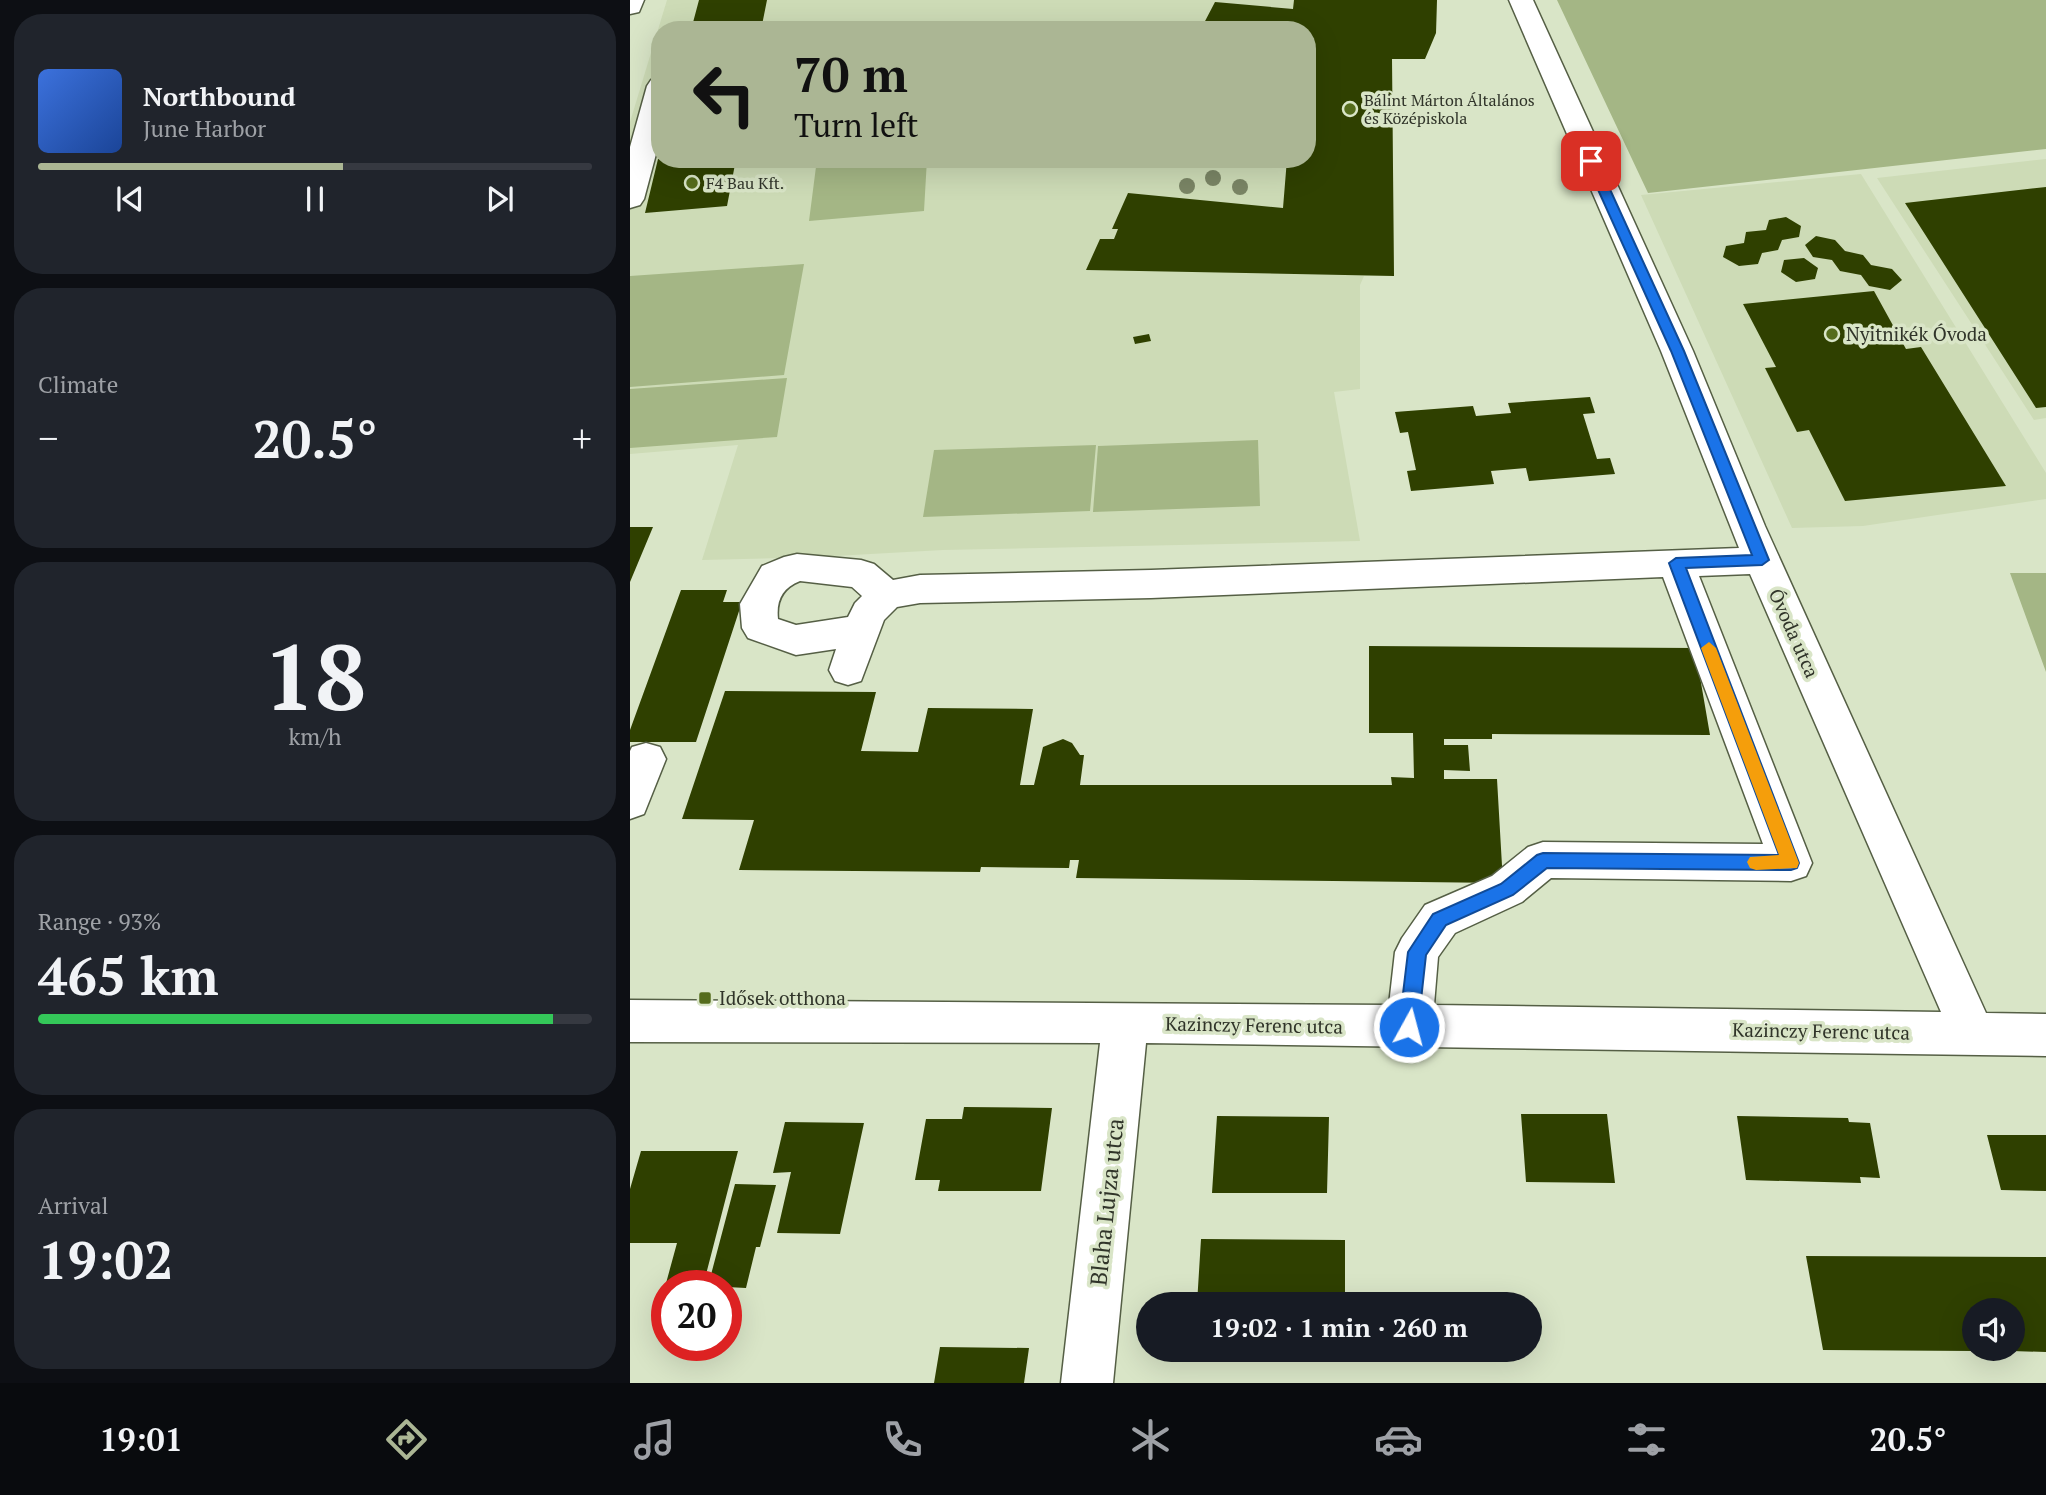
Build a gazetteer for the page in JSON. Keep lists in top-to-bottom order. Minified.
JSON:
{"streets":{"street":["Óvoda utca","Kazinczy Ferenc utca","Blaha Lujza utca"]},"crossings":[["Óvoda utca","Kazinczy Ferenc utca"],["Kazinczy Ferenc utca","Blaha Lujza utca"]],"places":{"other":["Bálint Márton Általános és Középiskola","F4 Bau Kft.","Nyitnikék Óvoda"],"transit":["Idősek otthona"]},"page":{"turn":["70 m","Turn left"],"song":["Northbound","June Harbor"],"tile":["Climate",["18","km/h"],["Range · 93%","465 km"],["Arrival","19:02"]],"heat":["−","20.5°","+"],"limit":"20","trip":"19:02 · 1 min · 260 m","tabs":["19:01","20.5°"]}}
